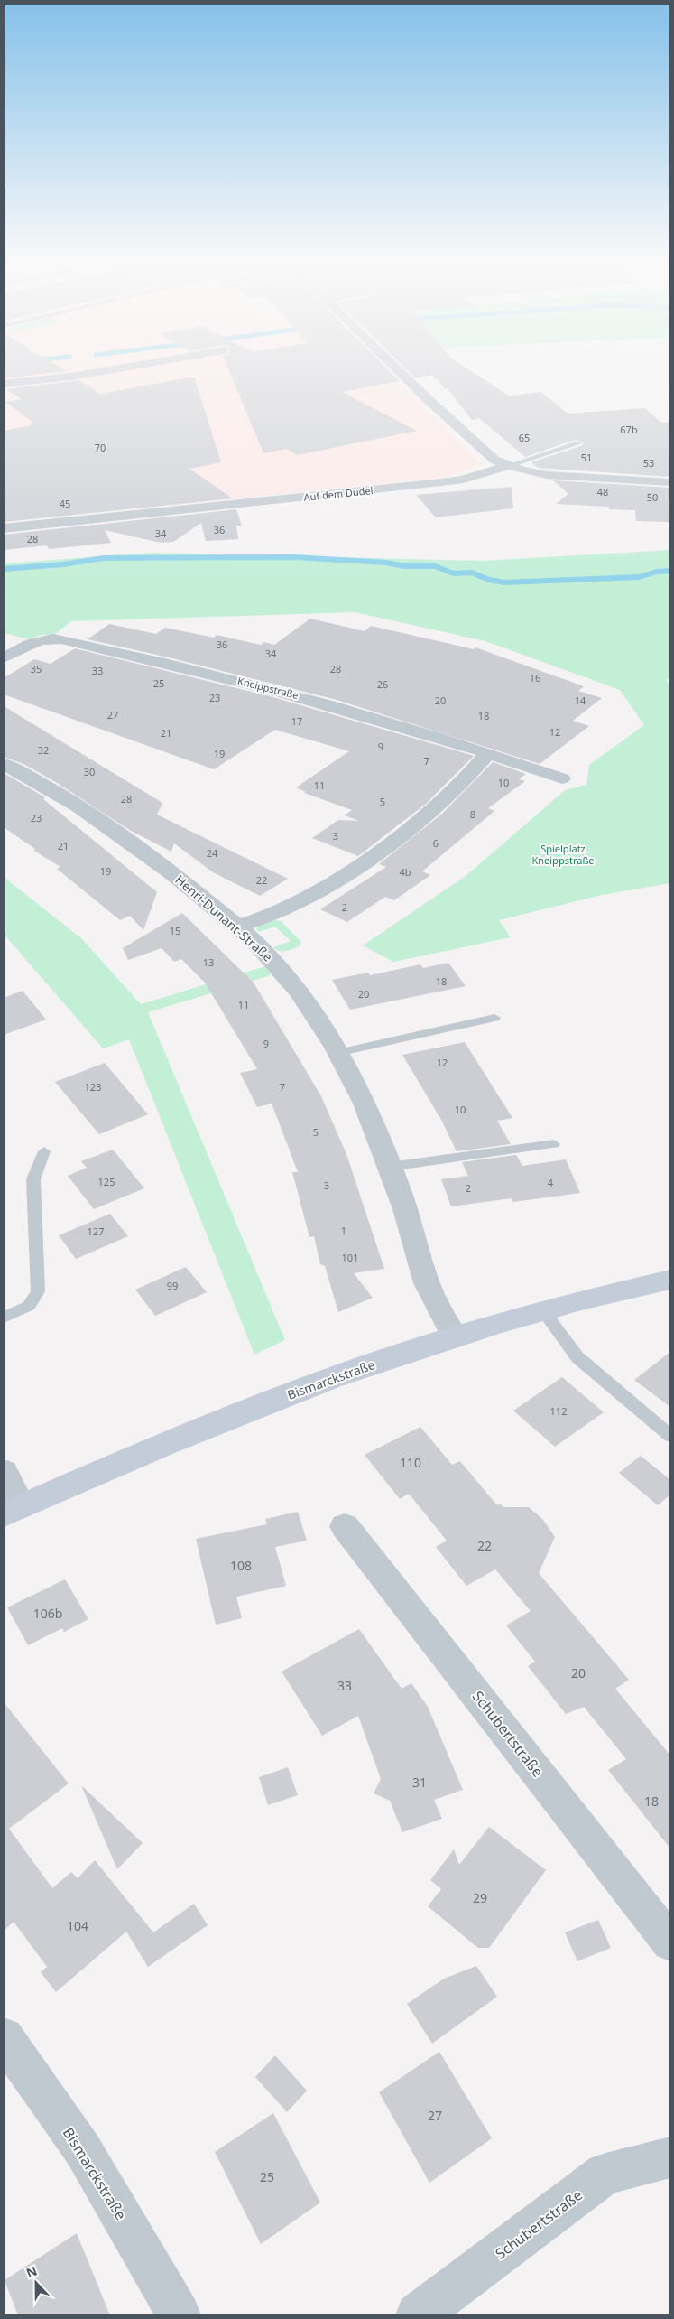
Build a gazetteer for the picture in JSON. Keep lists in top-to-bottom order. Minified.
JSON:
{"streets":{"main road":["Bismarckstraße"],"street":["Auf dem Dudel","Kneippstraße","Henri-Dunant-Straße","Schubertstraße"]},"crossings":[["Henri-Dunant-Straße","Bismarckstraße"]],"parks":["Spielplatz Kneippstraße"],"house_numbers":["67b","65","70","51","53","48","50","45","36","34","28","36","34","35","28","33","16","25","26","23","20","14","27","18","17","12","21","9","32","19","7","30","10","11","28","5","8","23","3","6","21","24","19","4b","22","2","15","13","18","20","11","9","12","123","7","10","5","125","4","3","2","1","127","101","99","112","110","22","108","106b","20","33","31","18","29","104","27","25"],"north":"top"}
